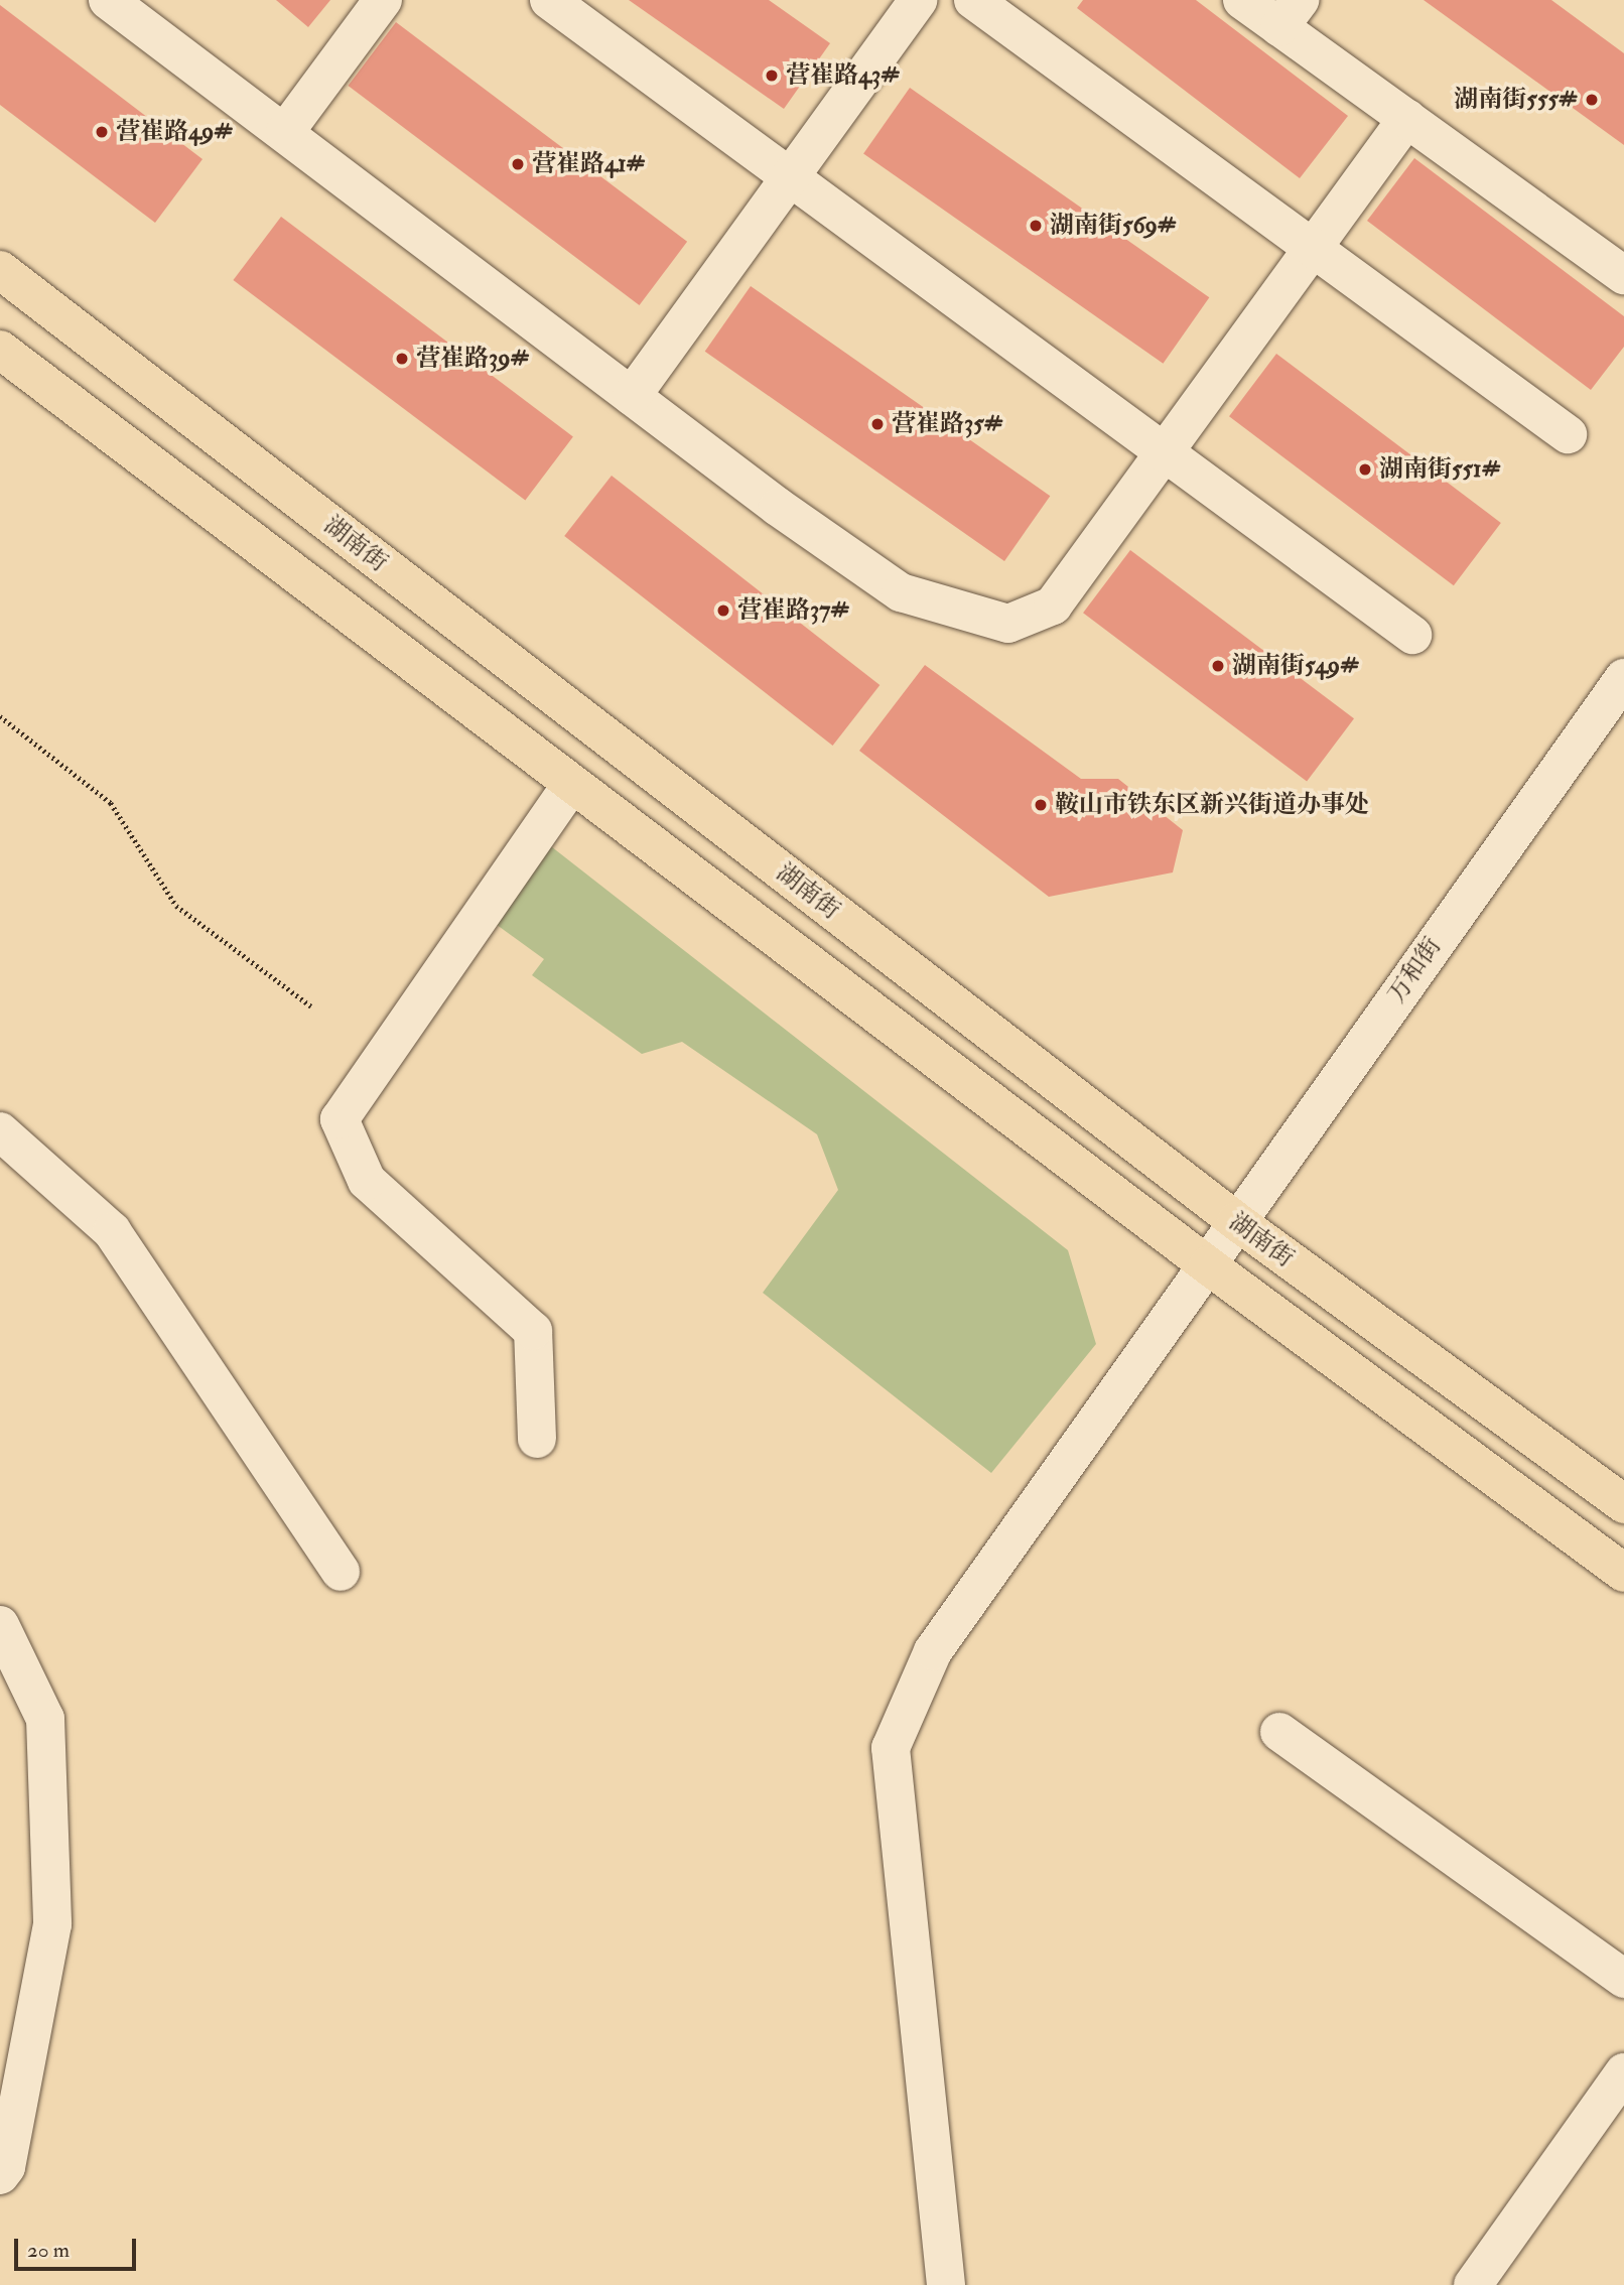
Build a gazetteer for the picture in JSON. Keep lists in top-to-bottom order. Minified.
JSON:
{"streets":{"main road":["湖南街"],"street":["万和街"]},"crossings":[["湖南街","万和街"]],"places":["营崔路43#","湖南街555#","营崔路49#","营崔路41#","湖南街569#","营崔路39#","营崔路35#","湖南街551#","营崔路37#","湖南街549#","鞍山市铁东区新兴街道办事处"],"scale_bar":"20 m"}
